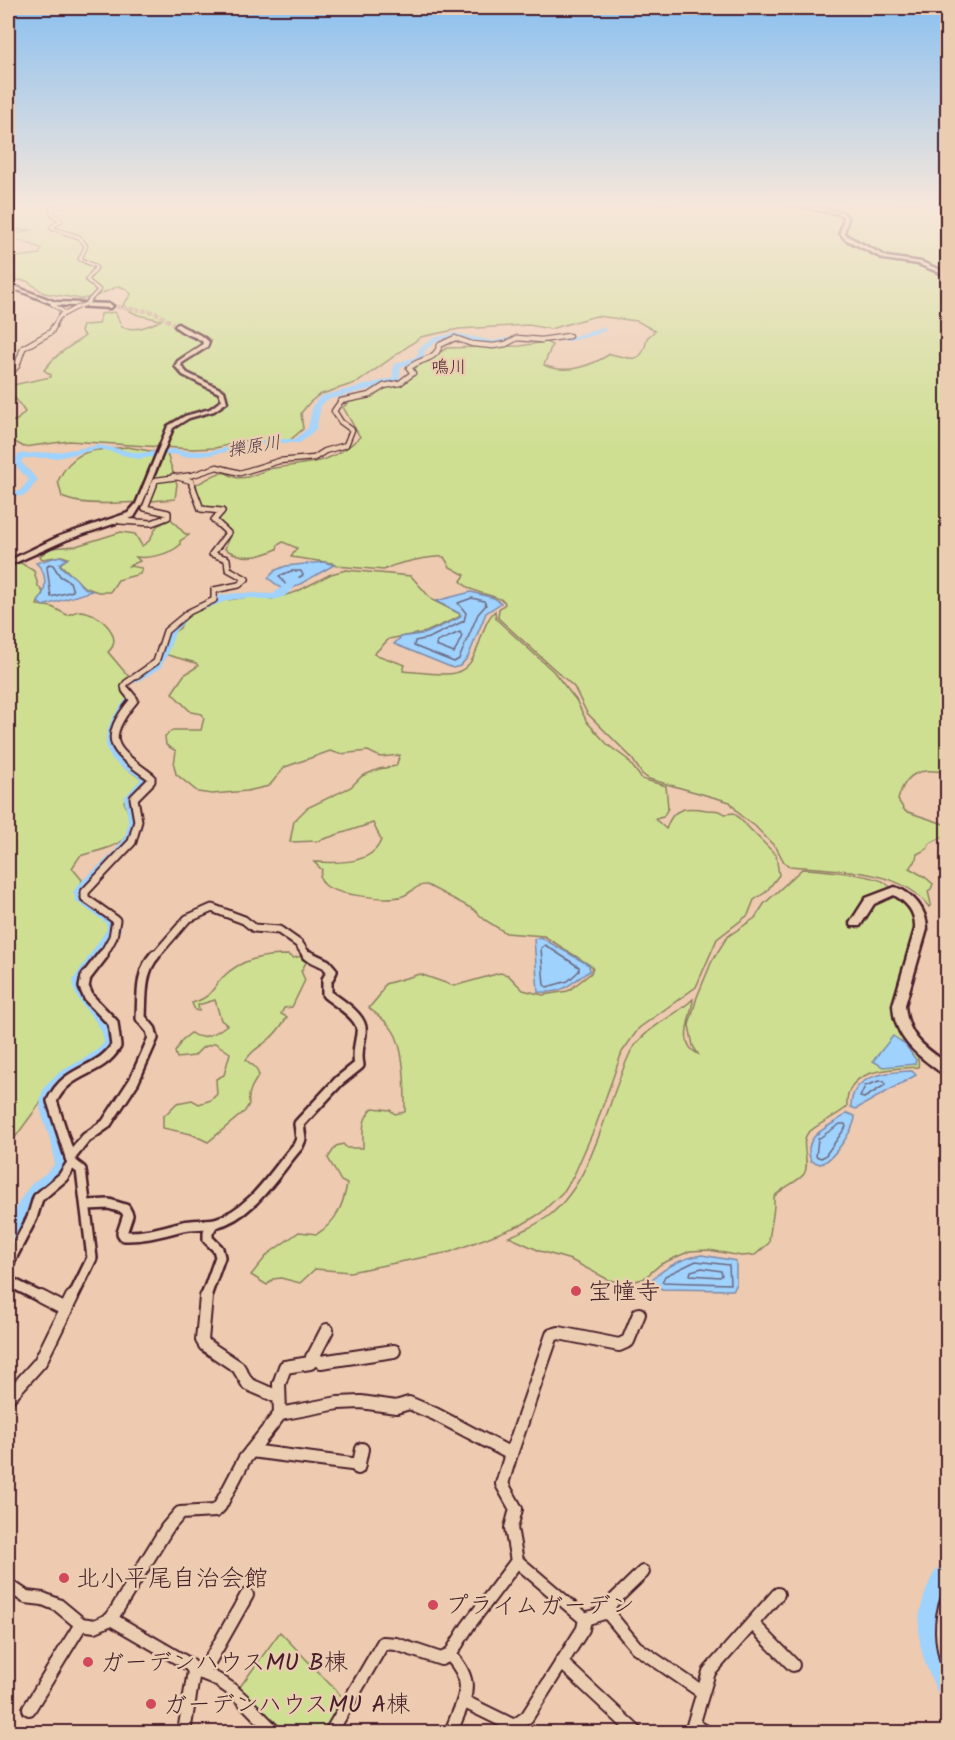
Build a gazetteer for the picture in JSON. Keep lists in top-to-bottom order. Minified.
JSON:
{"districts":["鳴川"],"water":["擽原川"],"places":["宝幢寺","北小平尾自治会館","プライムガーデン","ガーデンハウスMU B棟","ガーデンハウスMU A棟"]}
